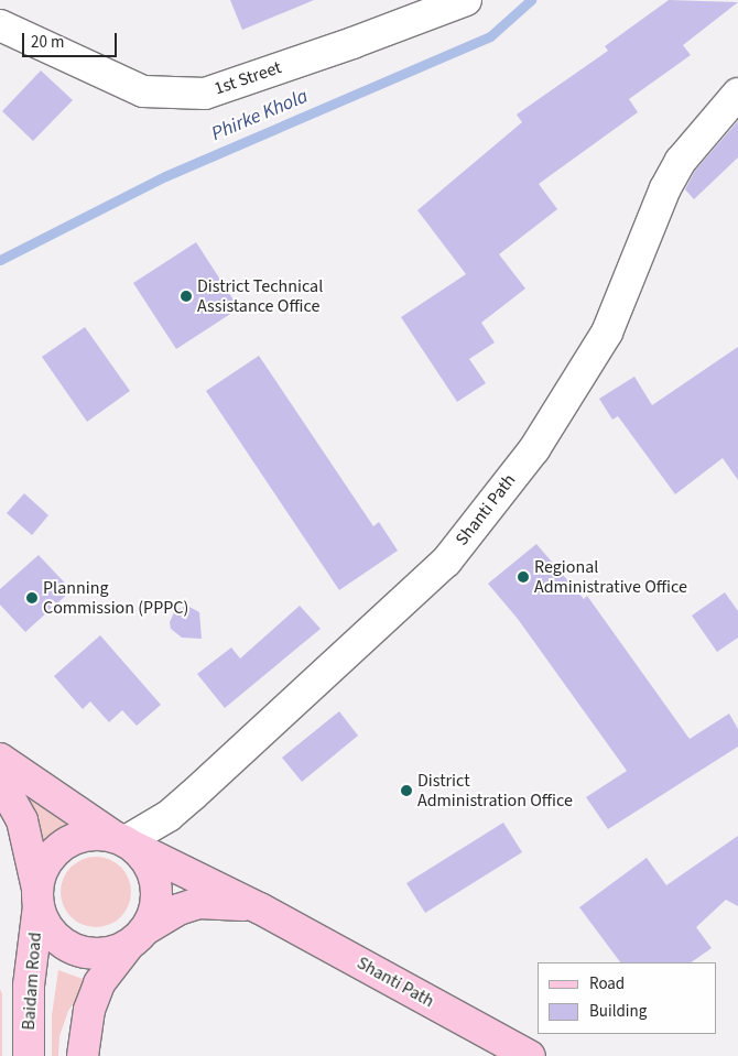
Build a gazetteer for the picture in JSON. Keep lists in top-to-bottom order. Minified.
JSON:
{"streets":{"main road":["Shanti Path","Baidam Road"],"street":["1st Street"]},"crossings":[["Shanti Path","Baidam Road"]],"water":["Phirke Khola"],"places":["District Technical Assistance Office","Regional Administrative Office","Planning Commission (PPPC)","District Administration Office"],"legend":["Road","Building"],"scale_bar":"20 m"}
